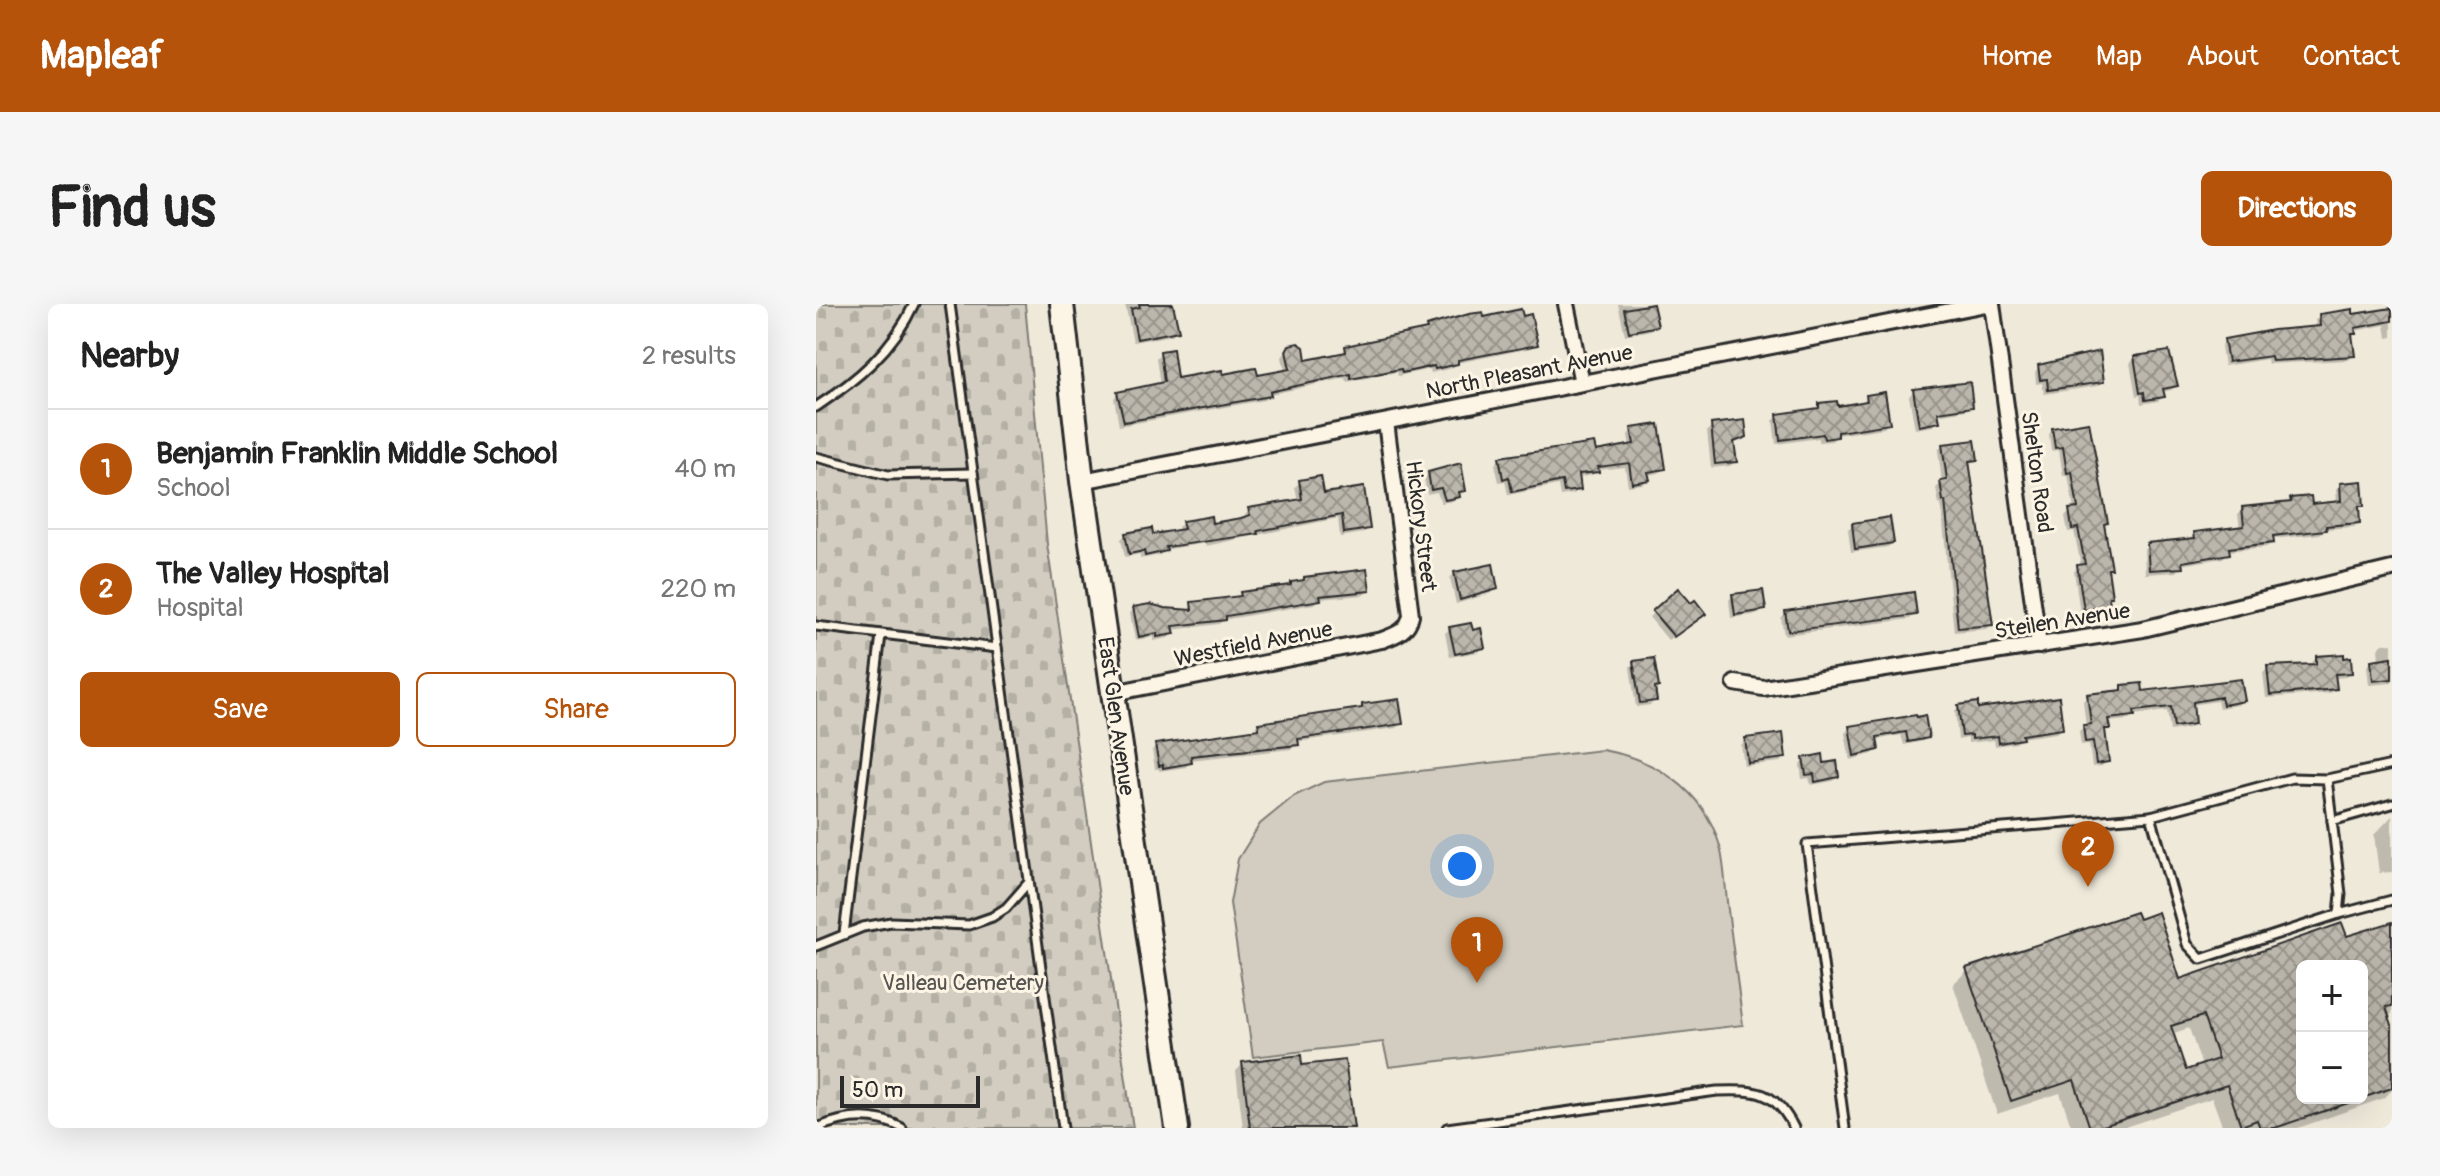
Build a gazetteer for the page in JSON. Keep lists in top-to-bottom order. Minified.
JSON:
{"streets":{"street":["North Pleasant Avenue","Shelton Road","Hickory Street","Steilen Avenue","Westfield Avenue","East Glen Avenue"]},"crossings":[["North Pleasant Avenue","Shelton Road"],["North Pleasant Avenue","Hickory Street"],["North Pleasant Avenue","East Glen Avenue"],["Shelton Road","Steilen Avenue"],["Hickory Street","Westfield Avenue"],["Westfield Avenue","East Glen Avenue"]],"parks":["Valleau Cemetery"],"scale_bar":"50 m","page":{"header":"Mapleaf","nav":["Home","Map","About","Contact"],"buttons":["Directions",["Save","Share"]],"title":"Find us","heading":["Nearby","2 results"],"list":[{"mark":"1","name":"Benjamin Franklin Middle School","note":"School","value":"40 m"},{"mark":"2","name":"The Valley Hospital","note":"Hospital","value":"220 m"}],"pins":["2","1"],"map_buttons":["+","−"],"scale":"50 m"}}
